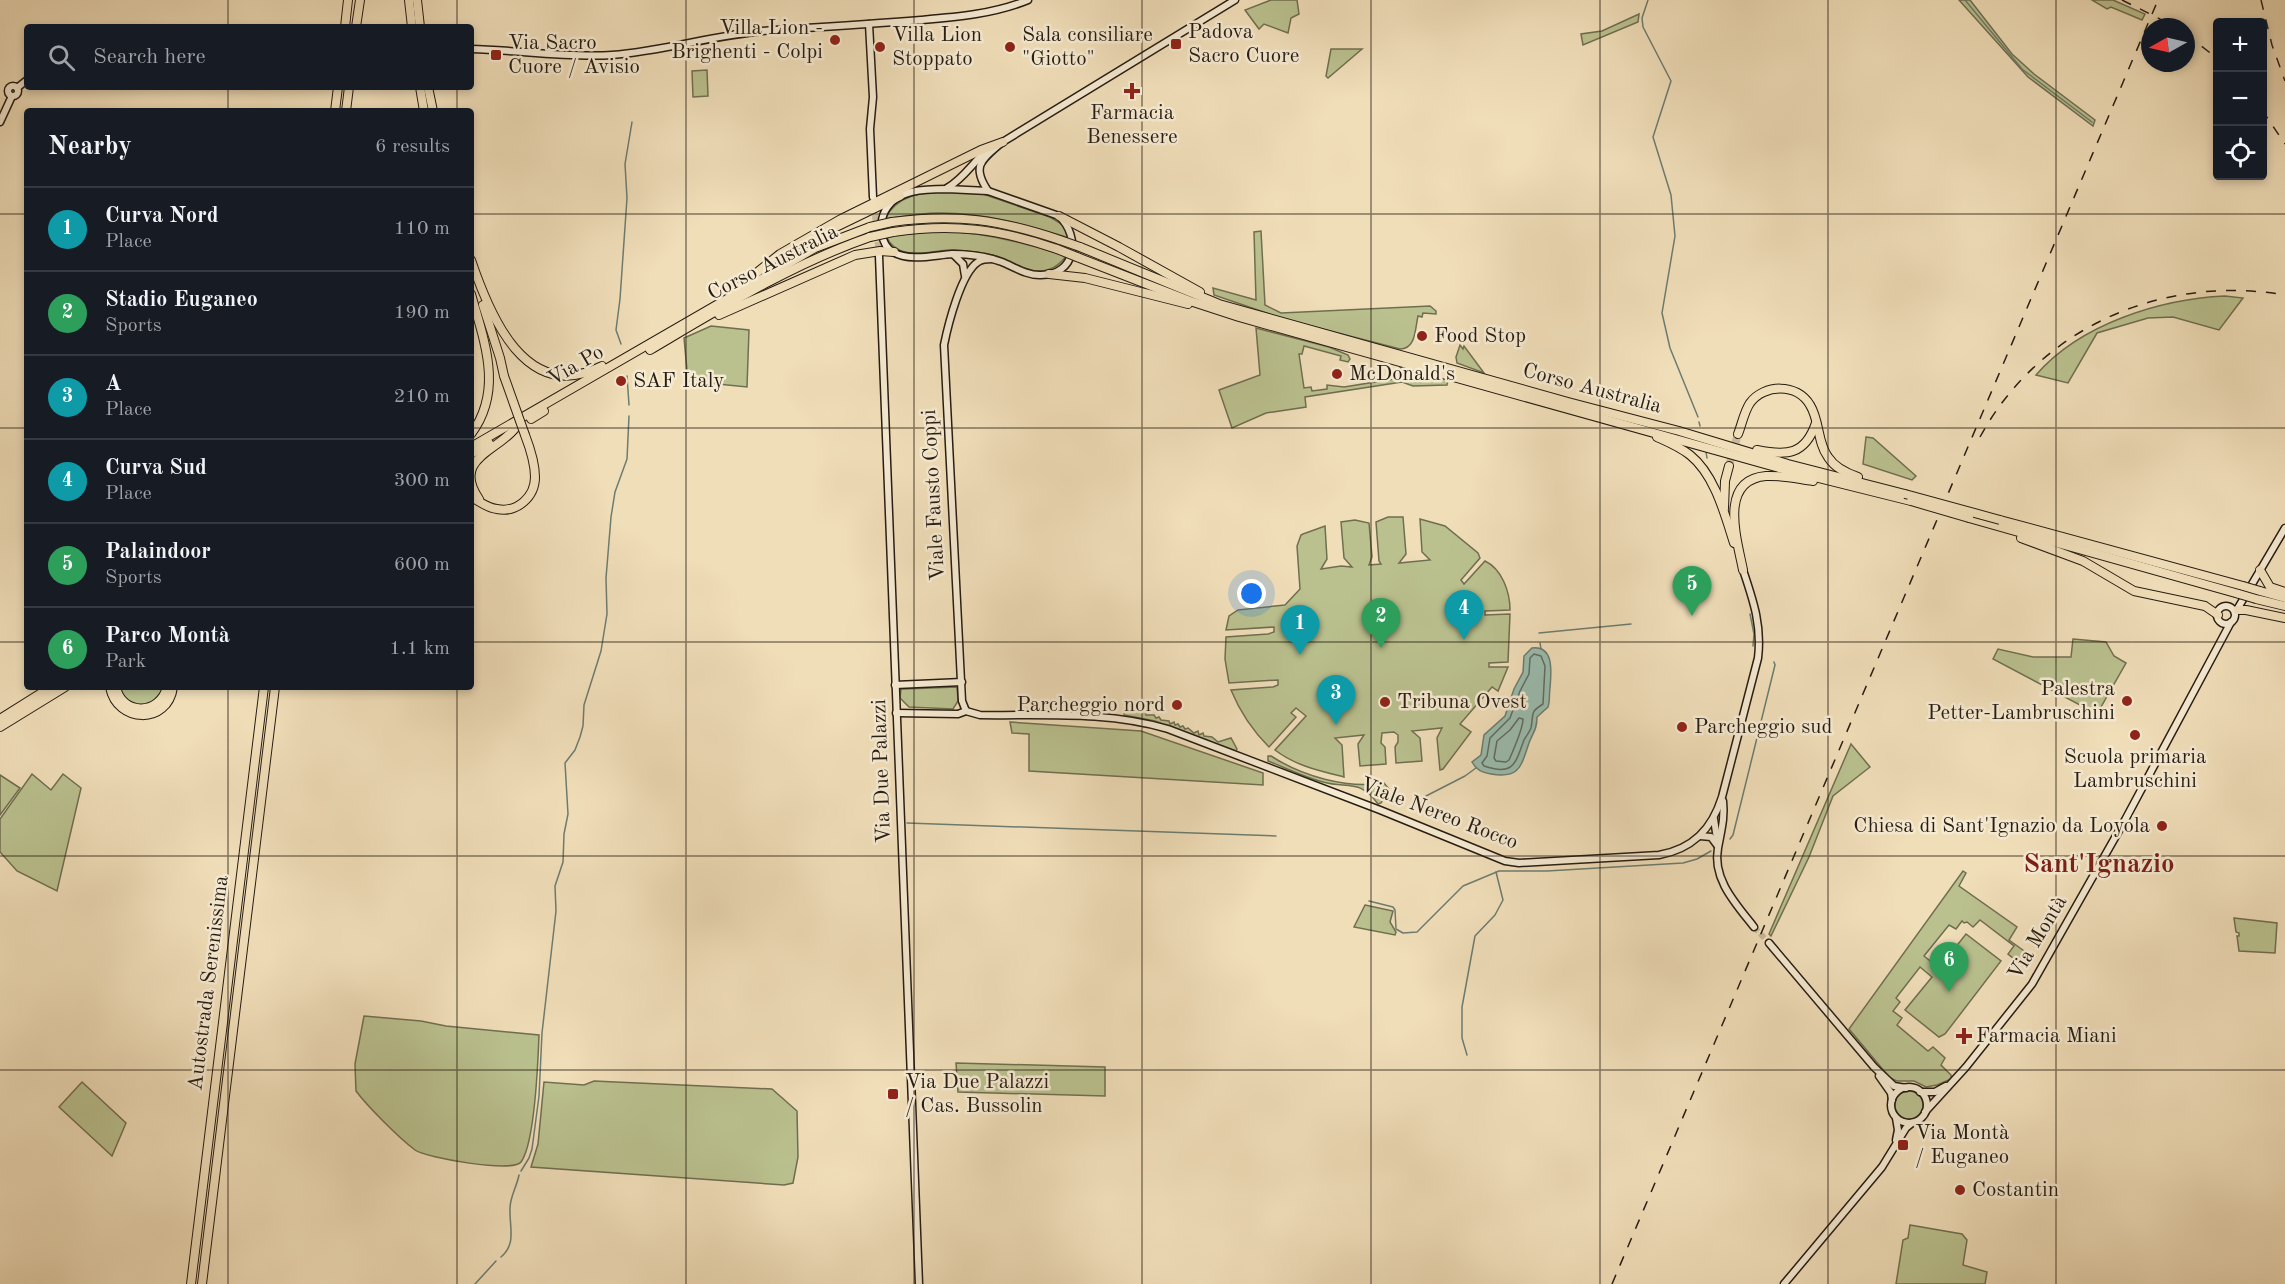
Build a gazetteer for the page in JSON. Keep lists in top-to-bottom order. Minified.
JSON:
{"streets":{"highway":["Corso Australia","Via Po","Autostrada Serenissima"],"street":["Viale Fausto Coppi","Via Due Palazzi","Viale Nereo Rocco","Via Montà"]},"crossings":[["Corso Australia","Via Po"],["Corso Australia","Via Montà"],["Viale Fausto Coppi","Viale Nereo Rocco"],["Via Due Palazzi","Viale Nereo Rocco"]],"districts":["Sant'Ignazio"],"places":{"other":["Villa Lion - Brighenti - Colpi","Villa Lion Stoppato","Sala consiliare \"Giotto\"","Food Stop","McDonald's","SAF Italy","Palestra Petter-Lambruschini","Tribuna Ovest","Parcheggio nord","Parcheggio sud","Scuola primaria Lambruschini","Chiesa di Sant'Ignazio da Loyola","Costantin"],"transit":["Padova Sacro Cuore","Via Sacro Cuore / Avisio","Via Due Palazzi / Cas. Bussolin","Via Montà / Euganeo"],"health":["Farmacia Benessere","Farmacia Miani"]},"north":"left","page":{"map_buttons":["+","−"],"search":"Search here","heading":["Nearby","6 results"],"list":[{"mark":"1","name":"Curva Nord","note":"Place","value":"110 m"},{"mark":"2","name":"Stadio Euganeo","note":"Sports","value":"190 m"},{"mark":"3","name":"A","note":"Place","value":"210 m"},{"mark":"4","name":"Curva Sud","note":"Place","value":"300 m"},{"mark":"5","name":"Palaindoor","note":"Sports","value":"600 m"},{"mark":"6","name":"Parco Montà","note":"Park","value":"1.1 km"}],"pins":["5","4","2","1","3","6"]}}
